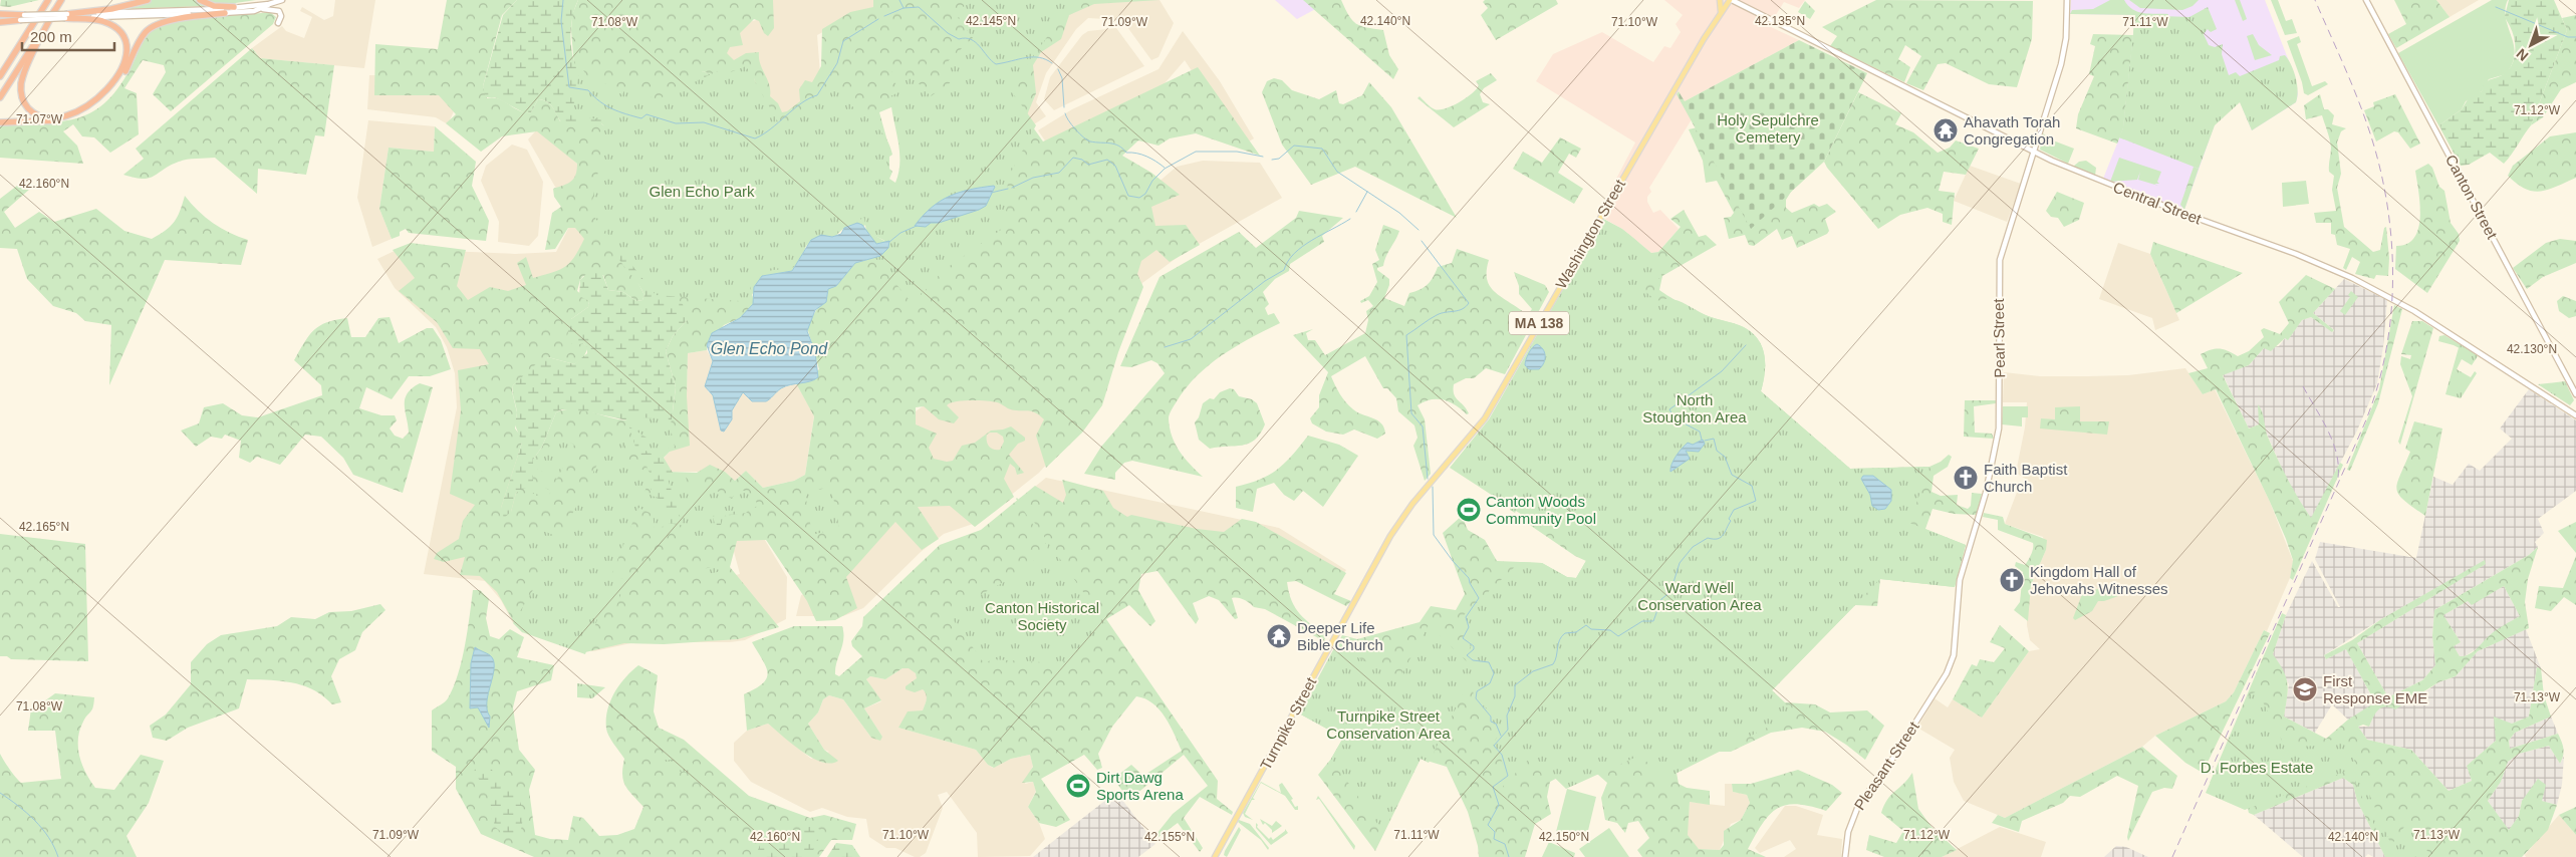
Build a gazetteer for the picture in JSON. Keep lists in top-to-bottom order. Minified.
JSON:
{"streets":{"main road":["Canton Street","Central Street","Washington Street","MA 138","Pearl Street","Turnpike Street","Pleasant Street"]},"crossings":[["Central Street","Washington Street"],["Central Street","Pearl Street"],["Washington Street","Turnpike Street"],["Pearl Street","Pleasant Street"]],"water":["Glen Echo Pond"],"parks":["Holy Sepulchre Cemetery","Glen Echo Park","North Stoughton Area","Ward Well Conservation Area","Canton Historical Society","Turnpike Street Conservation Area","D. Forbes Estate"],"places":{"temple":["Ahavath Torah Congregation","Deeper Life Bible Church"],"church":["Faith Baptist Church","Kingdom Hall of Jehovahs Witnesses"],"sports":["Canton Woods Community Pool","Dirt Dawg Sports Arena"],"school or university":["First Response EME"]},"scale_bar":"200 m","north":"bottom left","coordinates":["42.145°N","42.140°N","42.135°N","71.08°W","71.09°W","71.10°W","71.11°W","71.12°W","71.07°W","42.160°N","42.130°N","42.165°N","71.13°W","42.155°N","42.150°N"]}
